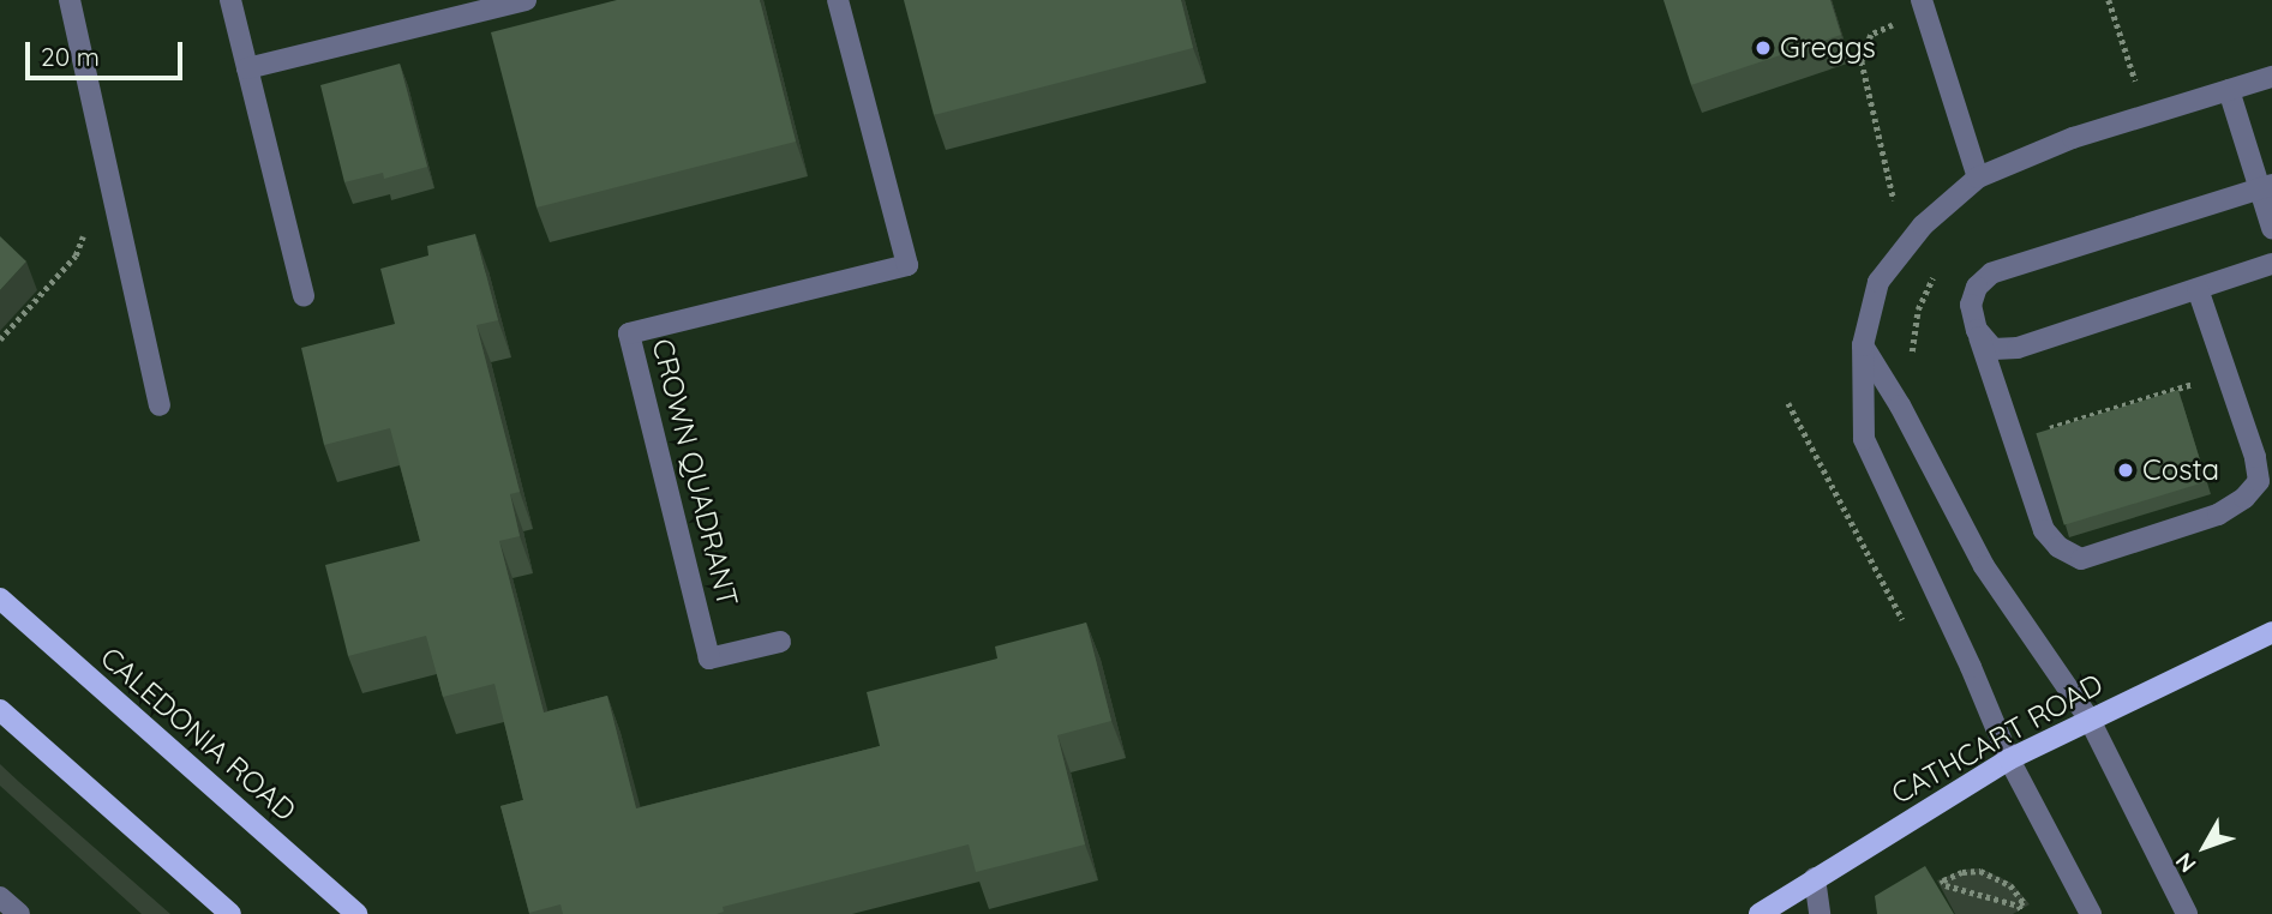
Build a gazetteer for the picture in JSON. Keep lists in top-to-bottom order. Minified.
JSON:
{"streets":{"main road":["CALEDONIA ROAD","CATHCART ROAD"],"street":["CROWN QUADRANT"]},"places":["Greggs","Costa"],"scale_bar":"20 m","north":"bottom left"}
